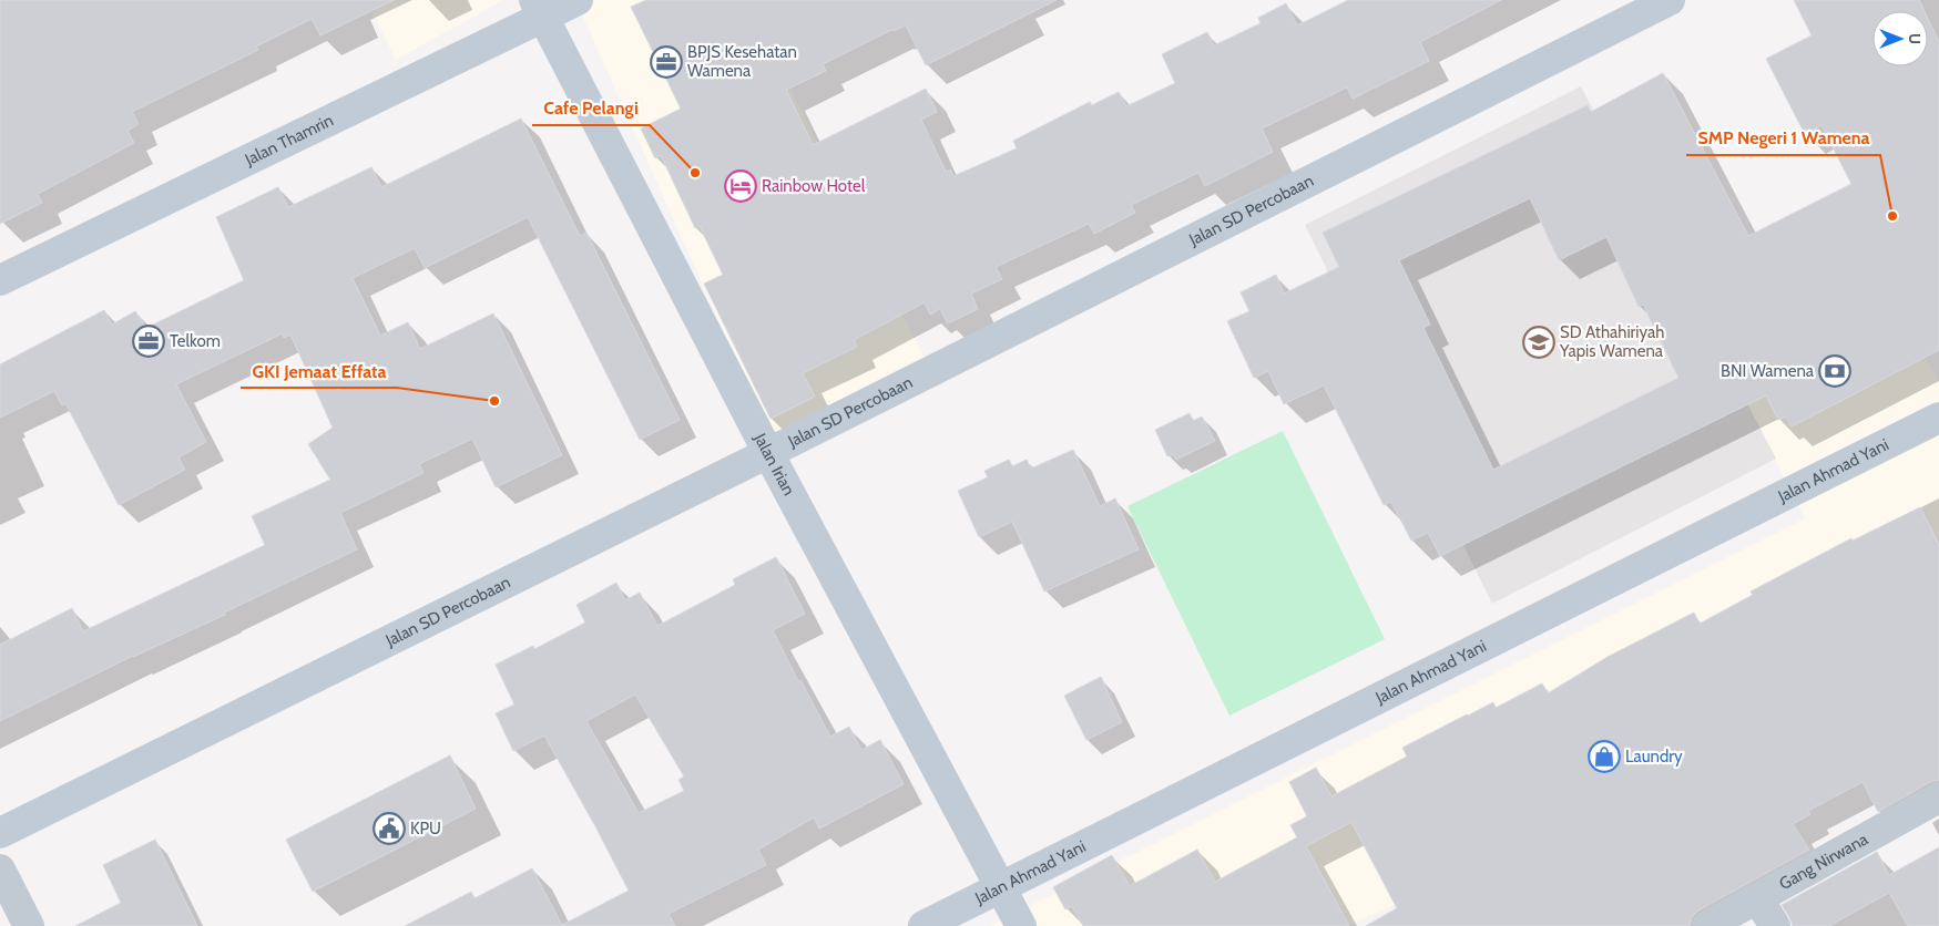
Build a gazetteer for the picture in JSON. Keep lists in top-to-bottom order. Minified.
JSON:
{"streets":{"street":["Jalan Thamrin","Jalan SD Percobaan","Jalan Irian","Jalan Ahmad Yani","Gang Nirwana"]},"crossings":[["Jalan Thamrin","Jalan Irian"],["Jalan SD Percobaan","Jalan Irian"],["Jalan Irian","Jalan Ahmad Yani"]],"places":{"office":["BPJS Kesehatan Wamena","Telkom"],"other":["Cafe Pelangi","SMP Negeri 1 Wamena","GKI Jemaat Effata"],"hotel":["Rainbow Hotel"],"school or university":["SD Athahiriyah Yapis Wamena"],"bank":["BNI Wamena"],"shop":["Laundry"],"public building":["KPU"]},"north":"right"}
